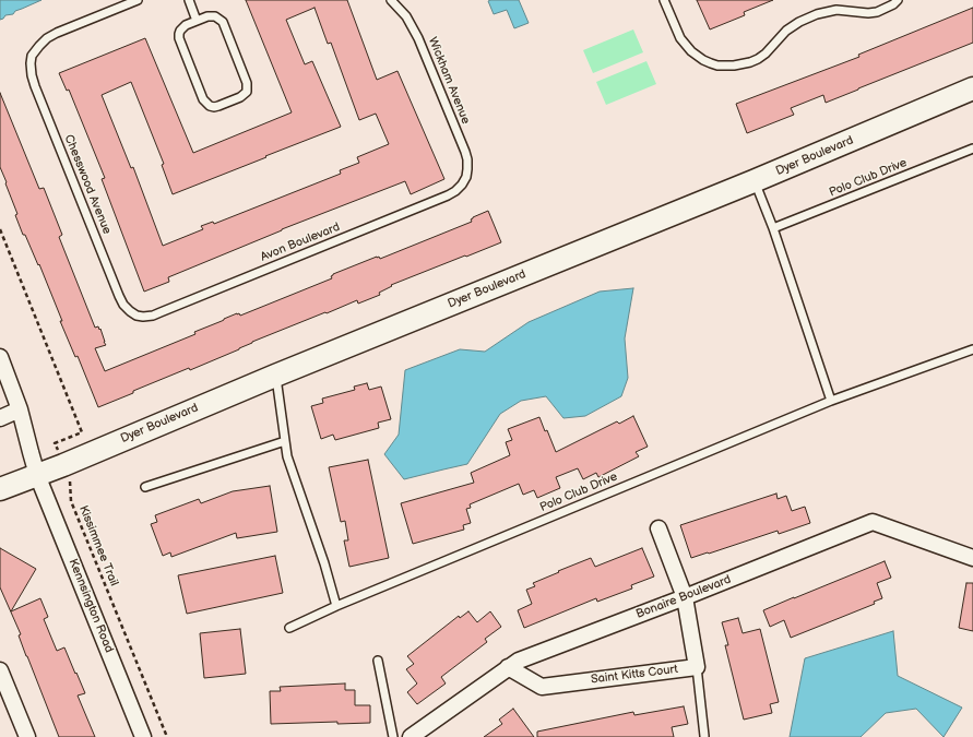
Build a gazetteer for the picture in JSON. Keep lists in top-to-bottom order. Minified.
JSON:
{"streets":{"main road":["Dyer Boulevard"],"street":["Bonaire Boulevard","Kennsington Road","Saint Kitts Court"],"lane":["Wickham Avenue","Polo Club Drive","Chesswood Avenue","Avon Boulevard"],"path":["Kissimmee Trail"]},"crossings":[["Wickham Avenue","Avon Boulevard"],["Dyer Boulevard","Kissimmee Trail"],["Dyer Boulevard","Kennsington Road"],["Chesswood Avenue","Avon Boulevard"],["Bonaire Boulevard","Saint Kitts Court"]]}
